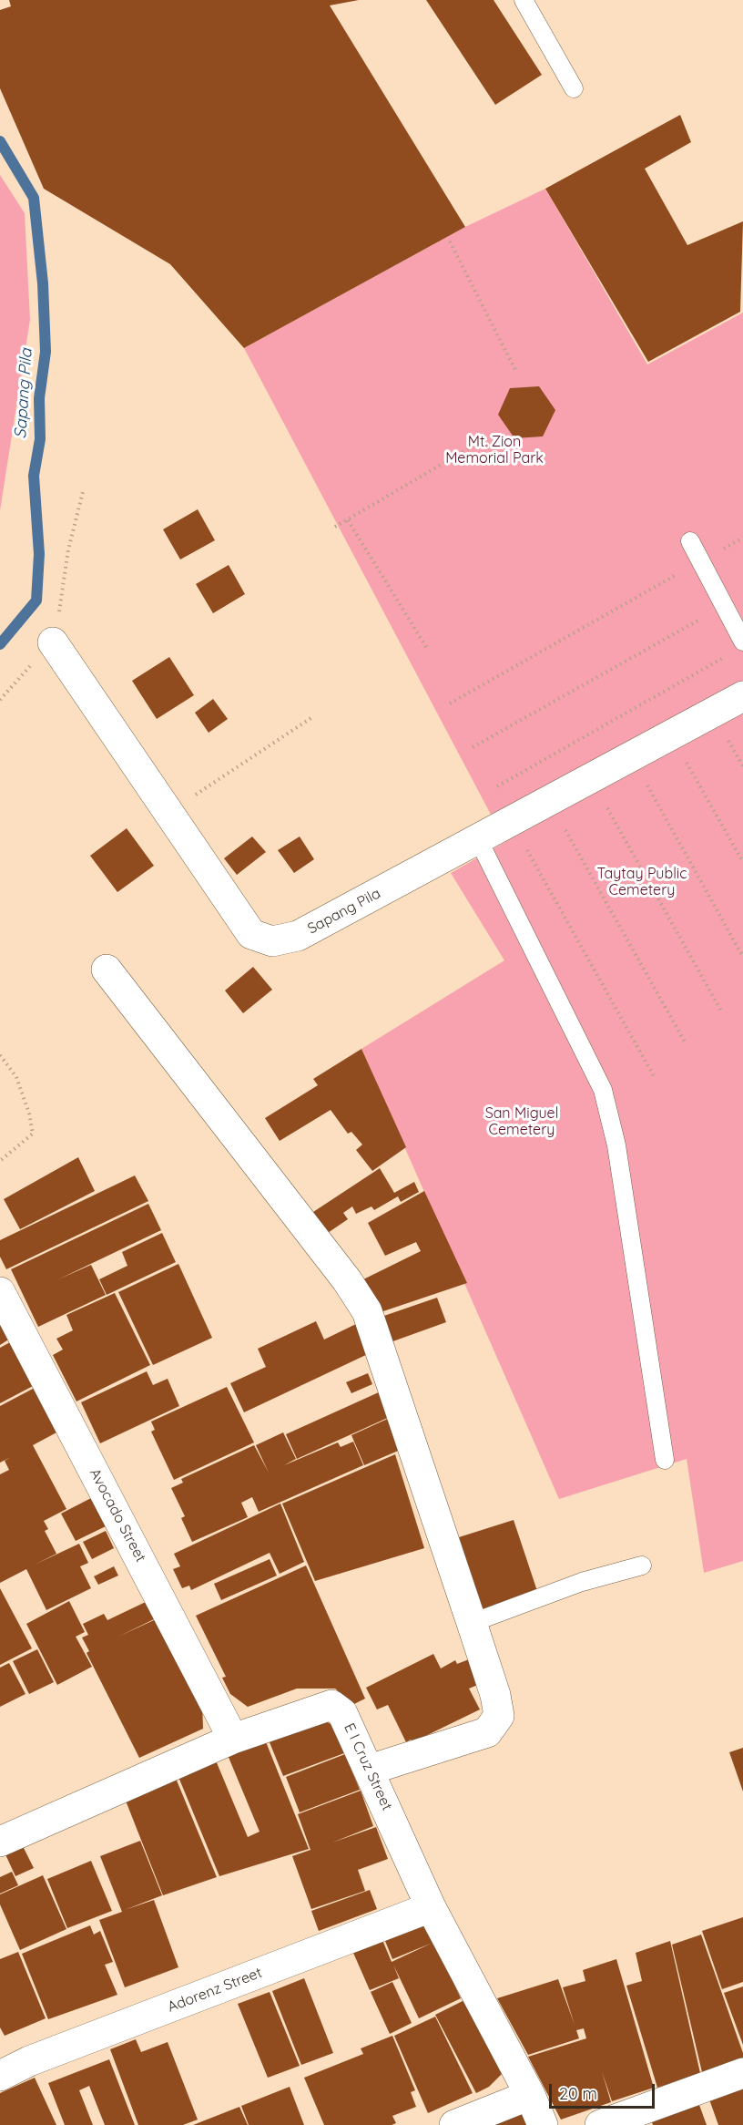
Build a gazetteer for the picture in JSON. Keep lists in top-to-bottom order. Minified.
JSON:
{"streets":{"street":["Sapang Pila","Avocado Street","E I Cruz Street","Adorenz Street"]},"crossings":[["Avocado Street","E I Cruz Street"],["E I Cruz Street","Adorenz Street"]],"water":["Sapang Pila"],"parks":["Mt. Zion Memorial Park","Taytay Public Cemetery","San Miguel Cemetery"],"scale_bar":"20 m"}
